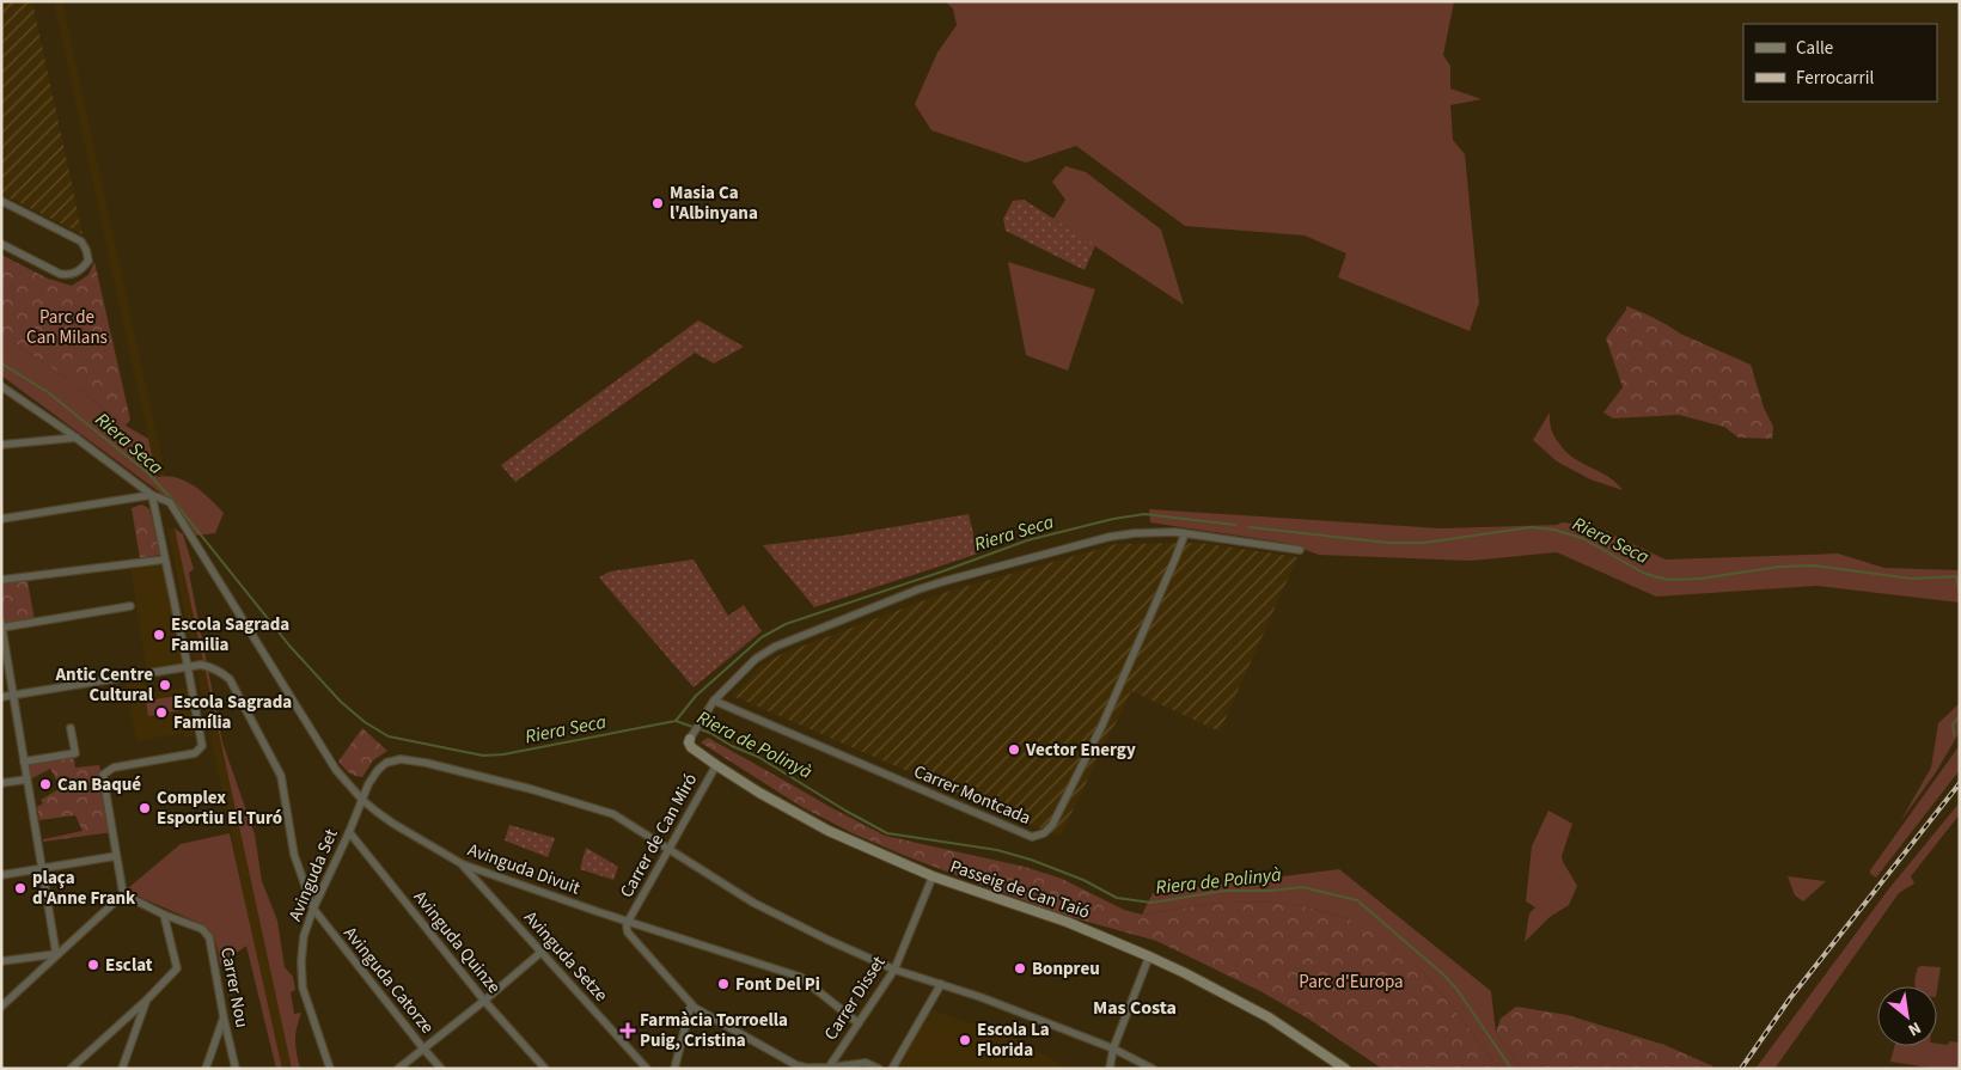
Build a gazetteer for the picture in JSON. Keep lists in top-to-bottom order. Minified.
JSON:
{"streets":{"main road":["Passeig de Can Taió"],"street":["Carrer Montcada","Carrer de Can Miró","Avinguda Divuit","Avinguda Set","Avinguda Quinze","Avinguda Setze","Avinguda Catorze","Carrer Nou","Carrer Disset"]},"crossings":[["Carrer de Can Miró","Avinguda Divuit"],["Carrer de Can Miró","Avinguda Set"],["Carrer de Can Miró","Passeig de Can Taió"],["Avinguda Divuit","Avinguda Set"],["Avinguda Divuit","Avinguda Setze"],["Avinguda Divuit","Carrer Disset"],["Avinguda Set","Avinguda Quinze"],["Avinguda Set","Avinguda Catorze"],["Passeig de Can Taió","Carrer Disset"]],"districts":["Mas Costa"],"water":["Riera Seca","Riera de Polinyà"],"parks":["Parc de Can Milans","Parc d'Europa"],"places":{"other":["Masia Ca l'Albinyana","Escola Sagrada Familia","Antic Centre Cultural","Escola Sagrada Família","Vector Energy","Can Baqué","Complex Esportiu El Turó","plaça d'Anne Frank","Esclat","Bonpreu","Font Del Pi","Escola La Florida"],"health":["Farmàcia Torroella Puig, Cristina"]},"legend":["Calle","Ferrocarril"],"north":"bottom right"}
